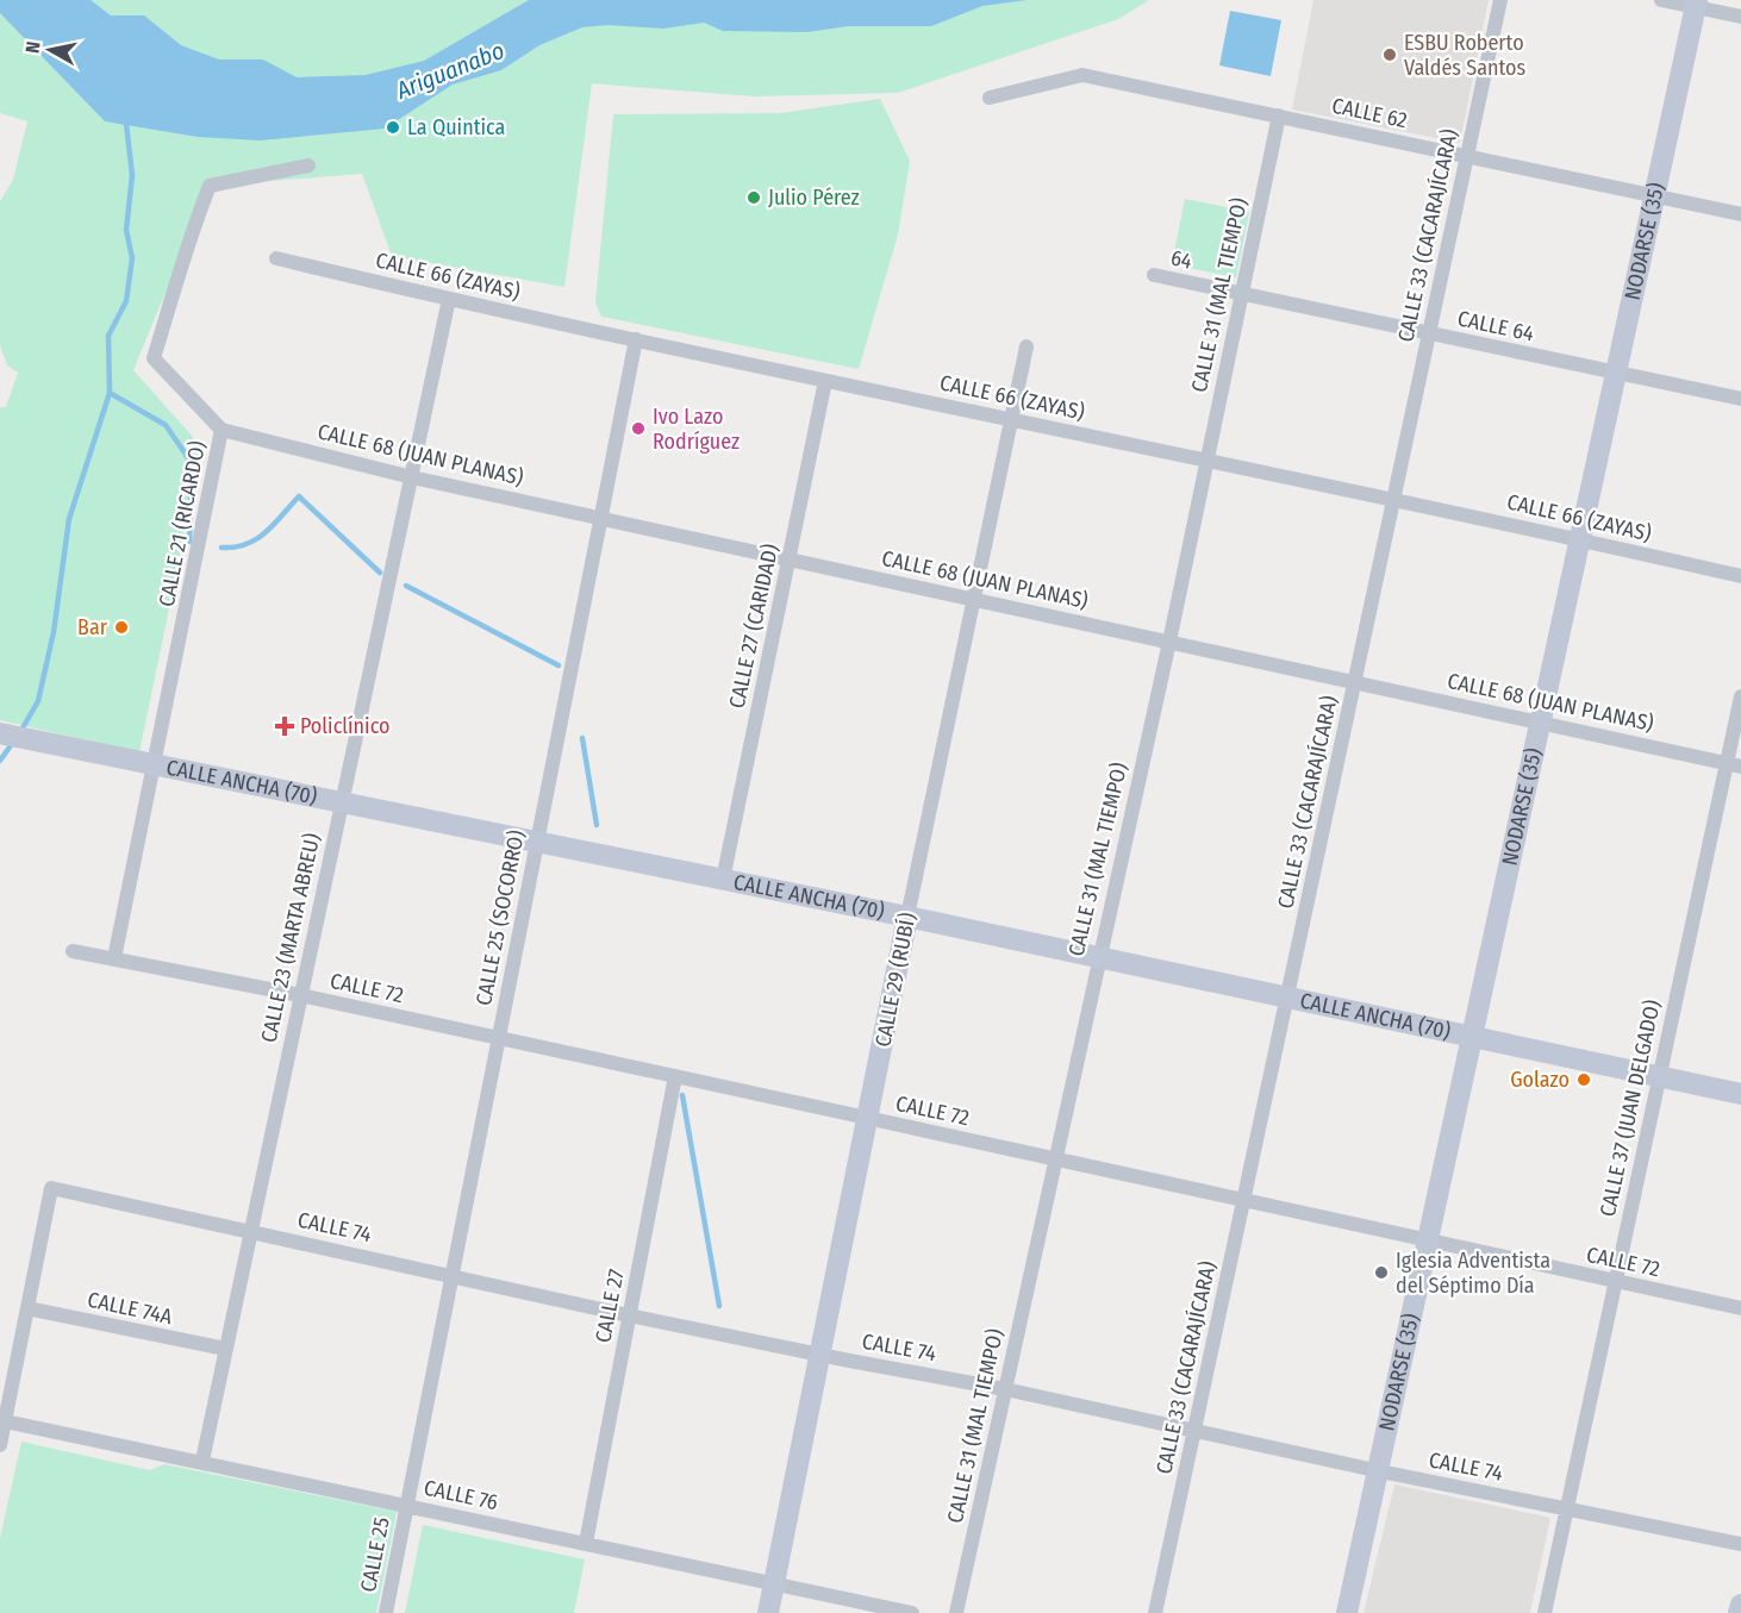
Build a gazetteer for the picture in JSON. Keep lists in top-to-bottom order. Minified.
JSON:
{"streets":{"main road":["NODARSE (35)","CALLE ANCHA (70)","CALLE 29 (RUBÍ)"],"street":["CALLE 62","CALLE 33 (CACARAJÍCARA)","64","CALLE 66 (ZAYAS)","CALLE 31 (MAL TIEMPO)","CALLE 64","CALLE 68 (JUAN PLANAS)","CALLE 21 (RICARDO)","CALLE 27 (CARIDAD)","CALLE 25 (SOCORRO)","CALLE 23 (MARTA ABREU)","CALLE 72","CALLE 37 (JUAN DELGADO)","CALLE 74","CALLE 27","CALLE 74A","CALLE 76","CALLE 25"]},"crossings":[["CALLE 62","CALLE 33 (CACARAJÍCARA)"],["CALLE 62","NODARSE (35)"],["CALLE 62","CALLE 31 (MAL TIEMPO)"],["CALLE 33 (CACARAJÍCARA)","CALLE 66 (ZAYAS)"],["CALLE 33 (CACARAJÍCARA)","CALLE 64"],["CALLE 33 (CACARAJÍCARA)","CALLE 68 (JUAN PLANAS)"],["CALLE 33 (CACARAJÍCARA)","CALLE ANCHA (70)"],["CALLE 33 (CACARAJÍCARA)","CALLE 72"],["CALLE 33 (CACARAJÍCARA)","CALLE 74"],["NODARSE (35)","CALLE 66 (ZAYAS)"],["NODARSE (35)","CALLE 64"],["NODARSE (35)","CALLE 68 (JUAN PLANAS)"],["NODARSE (35)","CALLE ANCHA (70)"],["NODARSE (35)","CALLE 72"],["NODARSE (35)","CALLE 74"],["64","CALLE 31 (MAL TIEMPO)"],["64","CALLE 64"],["CALLE 66 (ZAYAS)","CALLE 31 (MAL TIEMPO)"],["CALLE 66 (ZAYAS)","CALLE 27 (CARIDAD)"],["CALLE 66 (ZAYAS)","CALLE 25 (SOCORRO)"],["CALLE 66 (ZAYAS)","CALLE 23 (MARTA ABREU)"],["CALLE 66 (ZAYAS)","CALLE 29 (RUBÍ)"],["CALLE 31 (MAL TIEMPO)","CALLE 64"],["CALLE 31 (MAL TIEMPO)","CALLE 68 (JUAN PLANAS)"],["CALLE 31 (MAL TIEMPO)","CALLE ANCHA (70)"],["CALLE 31 (MAL TIEMPO)","CALLE 72"],["CALLE 31 (MAL TIEMPO)","CALLE 74"],["CALLE 68 (JUAN PLANAS)","CALLE 21 (RICARDO)"],["CALLE 68 (JUAN PLANAS)","CALLE 27 (CARIDAD)"],["CALLE 68 (JUAN PLANAS)","CALLE 25 (SOCORRO)"],["CALLE 68 (JUAN PLANAS)","CALLE 23 (MARTA ABREU)"],["CALLE 68 (JUAN PLANAS)","CALLE 29 (RUBÍ)"],["CALLE 68 (JUAN PLANAS)","CALLE 37 (JUAN DELGADO)"],["CALLE 21 (RICARDO)","CALLE ANCHA (70)"],["CALLE 21 (RICARDO)","CALLE 72"],["CALLE 27 (CARIDAD)","CALLE ANCHA (70)"],["CALLE ANCHA (70)","CALLE 25 (SOCORRO)"],["CALLE ANCHA (70)","CALLE 23 (MARTA ABREU)"],["CALLE ANCHA (70)","CALLE 29 (RUBÍ)"],["CALLE ANCHA (70)","CALLE 37 (JUAN DELGADO)"],["CALLE 25 (SOCORRO)","CALLE 72"],["CALLE 25 (SOCORRO)","CALLE 74"],["CALLE 25 (SOCORRO)","CALLE 76"],["CALLE 25 (SOCORRO)","CALLE 25"],["CALLE 23 (MARTA ABREU)","CALLE 72"],["CALLE 23 (MARTA ABREU)","CALLE 74"],["CALLE 23 (MARTA ABREU)","CALLE 74A"],["CALLE 23 (MARTA ABREU)","CALLE 76"],["CALLE 29 (RUBÍ)","CALLE 72"],["CALLE 29 (RUBÍ)","CALLE 74"],["CALLE 29 (RUBÍ)","CALLE 76"],["CALLE 72","CALLE 37 (JUAN DELGADO)"],["CALLE 72","CALLE 27"],["CALLE 37 (JUAN DELGADO)","CALLE 74"],["CALLE 74","CALLE 27"],["CALLE 74","CALLE 74A"],["CALLE 27","CALLE 76"],["CALLE 76","CALLE 25"]],"water":["Ariguanabo"],"places":{"other":["ESBU Roberto Valdés Santos","La Quintica","Julio Pérez","Ivo Lazo Rodríguez","Bar","Golazo","Iglesia Adventista del Séptimo Día"],"health":["Policlínico"]},"north":"left"}
